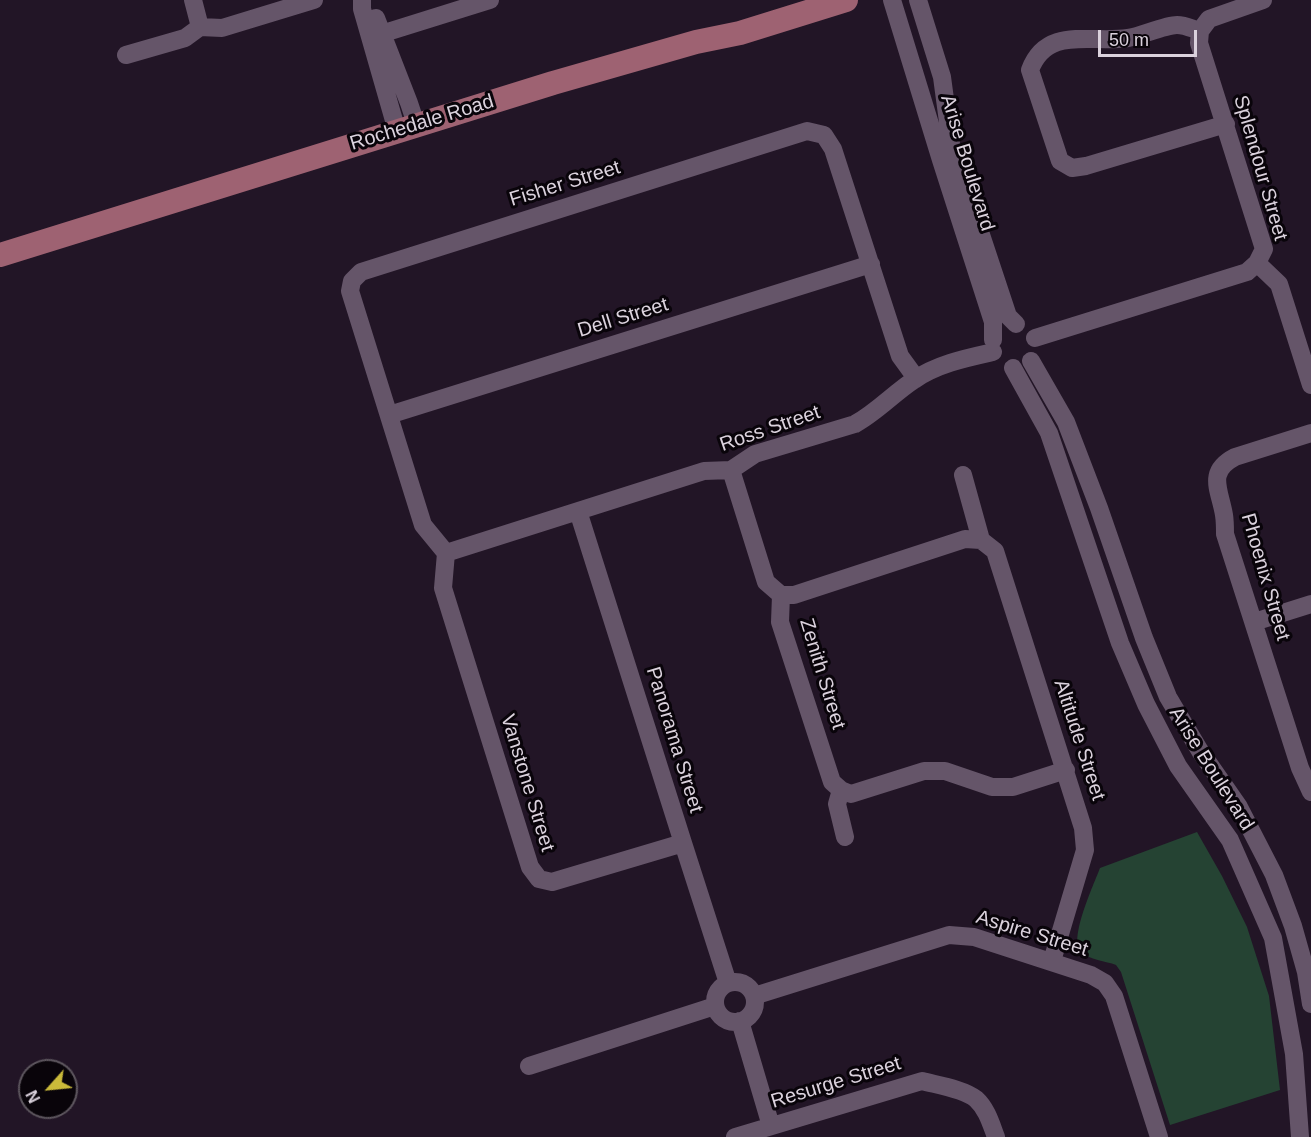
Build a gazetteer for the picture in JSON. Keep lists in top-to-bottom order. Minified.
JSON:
{"streets":{"main road":["Rochedale Road"],"street":["Arise Boulevard","Splendour Street","Fisher Street","Dell Street","Ross Street","Phoenix Street","Zenith Street","Panorama Street","Altitude Street","Vanstone Street","Aspire Street","Resurge Street"]},"crossings":[["Arise Boulevard","Splendour Street"],["Arise Boulevard","Ross Street"],["Splendour Street","Ross Street"],["Fisher Street","Dell Street"],["Fisher Street","Ross Street"],["Fisher Street","Vanstone Street"],["Ross Street","Panorama Street"],["Ross Street","Vanstone Street"],["Panorama Street","Vanstone Street"],["Panorama Street","Aspire Street"],["Altitude Street","Aspire Street"]],"scale_bar":"50 m","north":"bottom left"}
